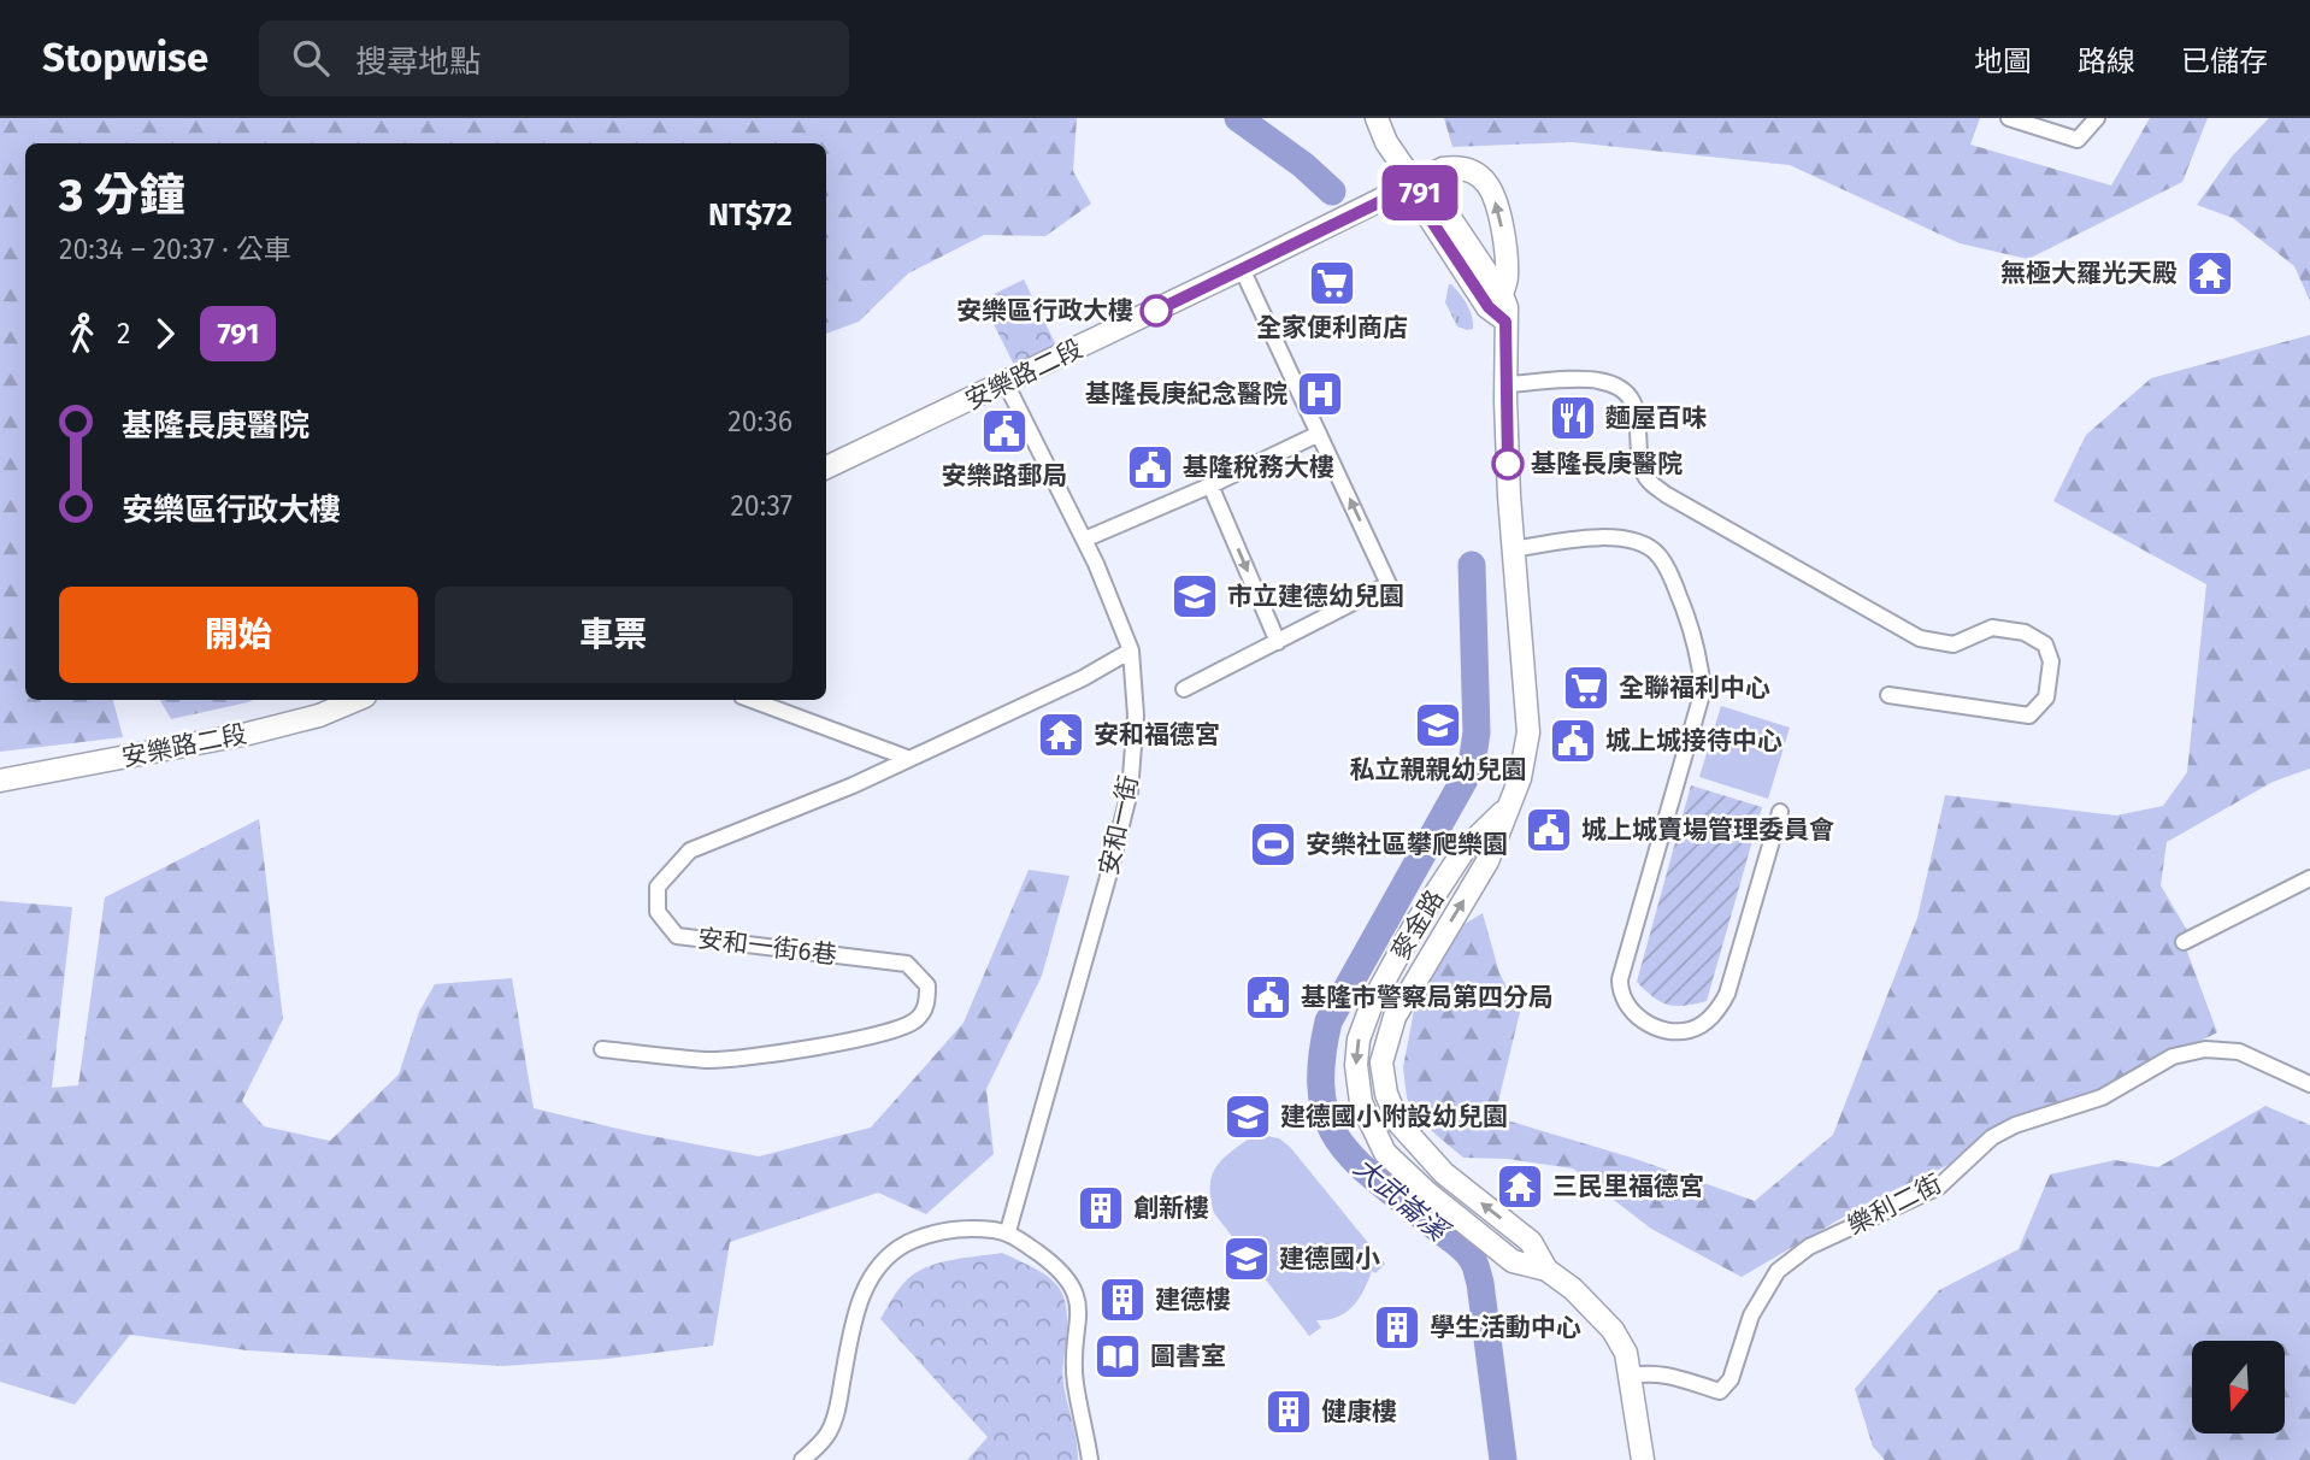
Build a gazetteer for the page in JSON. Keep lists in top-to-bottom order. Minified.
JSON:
{"streets":{"street":["安樂路二段","安和一街","麥金路","安和一街6巷","樂利二街"]},"crossings":[["安樂路二段","安和一街"],["安樂路二段","麥金路"],["安和一街","安和一街6巷"],["麥金路","樂利二街"]],"water":["大武崙溪"],"places":{"temple":["無極大羅光天殿","安和福德宮","三民里福德宮"],"supermarket":["全家便利商店","全聯福利中心"],"other":["安樂區行政大樓","基隆長庚醫院"],"hospital":["基隆長庚紀念醫院"],"restaurant":["麵屋百味"],"public building":["安樂路郵局","基隆稅務大樓","城上城接待中心","城上城賣場管理委員會","基隆市警察局第四分局"],"school or university":["市立建德幼兒園","私立親親幼兒園","建德國小附設幼兒園","建德國小"],"sports":["安樂社區攀爬樂園"],"building":["創新樓","建德樓","學生活動中心","健康樓"],"library":["圖書室"]},"lines":["bus line 791"],"north":"bottom","page":{"header":"Stopwise","search":"搜尋地點","nav":["地圖","路線","已儲存"],"on_map":"791","heading":["3 分鐘","20:34 – 20:37 · 公車","NT$72"],"legs":["2","791"],"list":[{"name":"基隆長庚醫院","value":"20:36"},{"name":"安樂區行政大樓","value":"20:37"}],"buttons":["開始","車票"]}}
